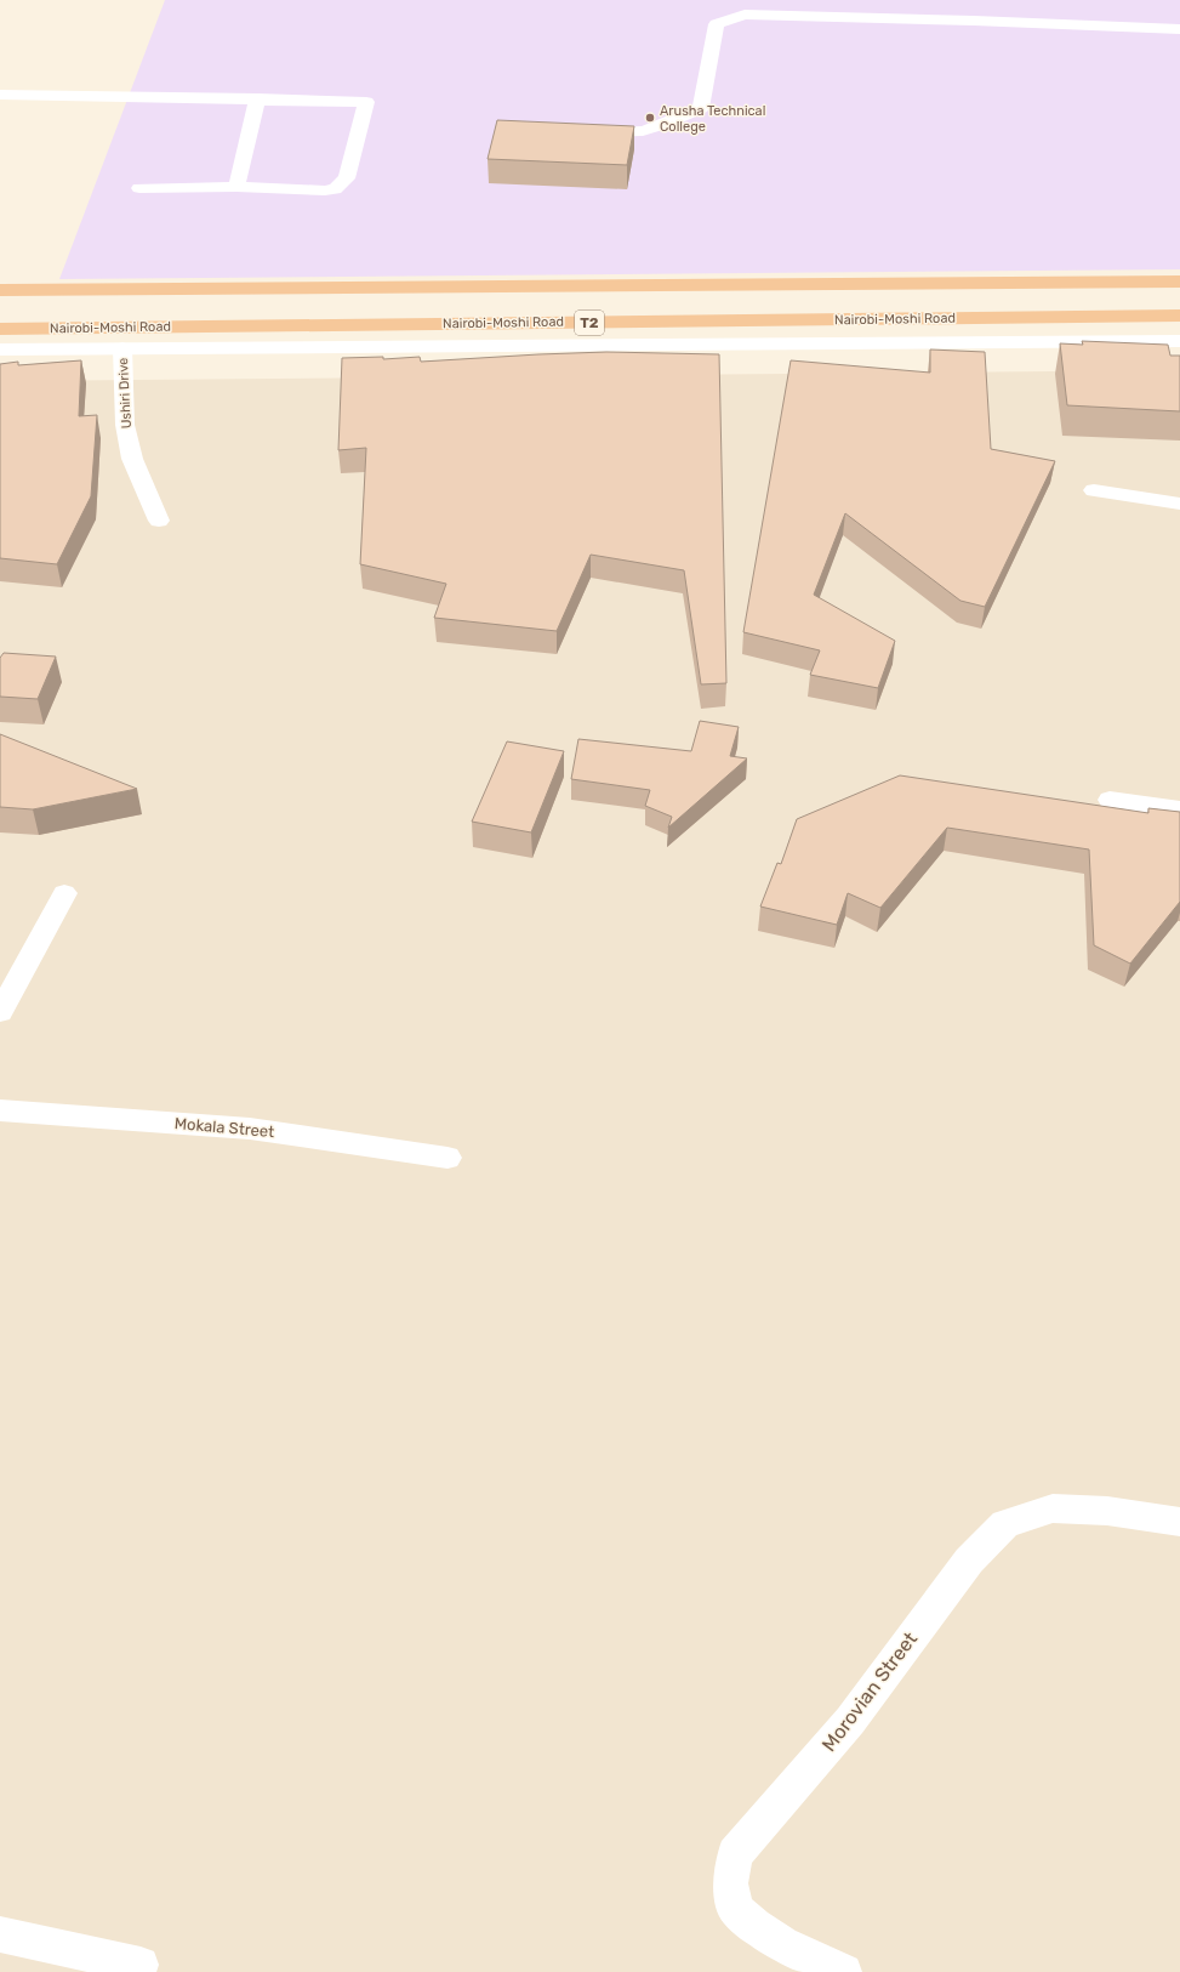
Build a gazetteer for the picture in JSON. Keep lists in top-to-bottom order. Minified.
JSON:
{"streets":{"highway":["Nairobi-Moshi Road","T2"],"street":["Ushiri Drive","Mokala Street","Morovian Street"]},"places":["Arusha Technical College"]}
